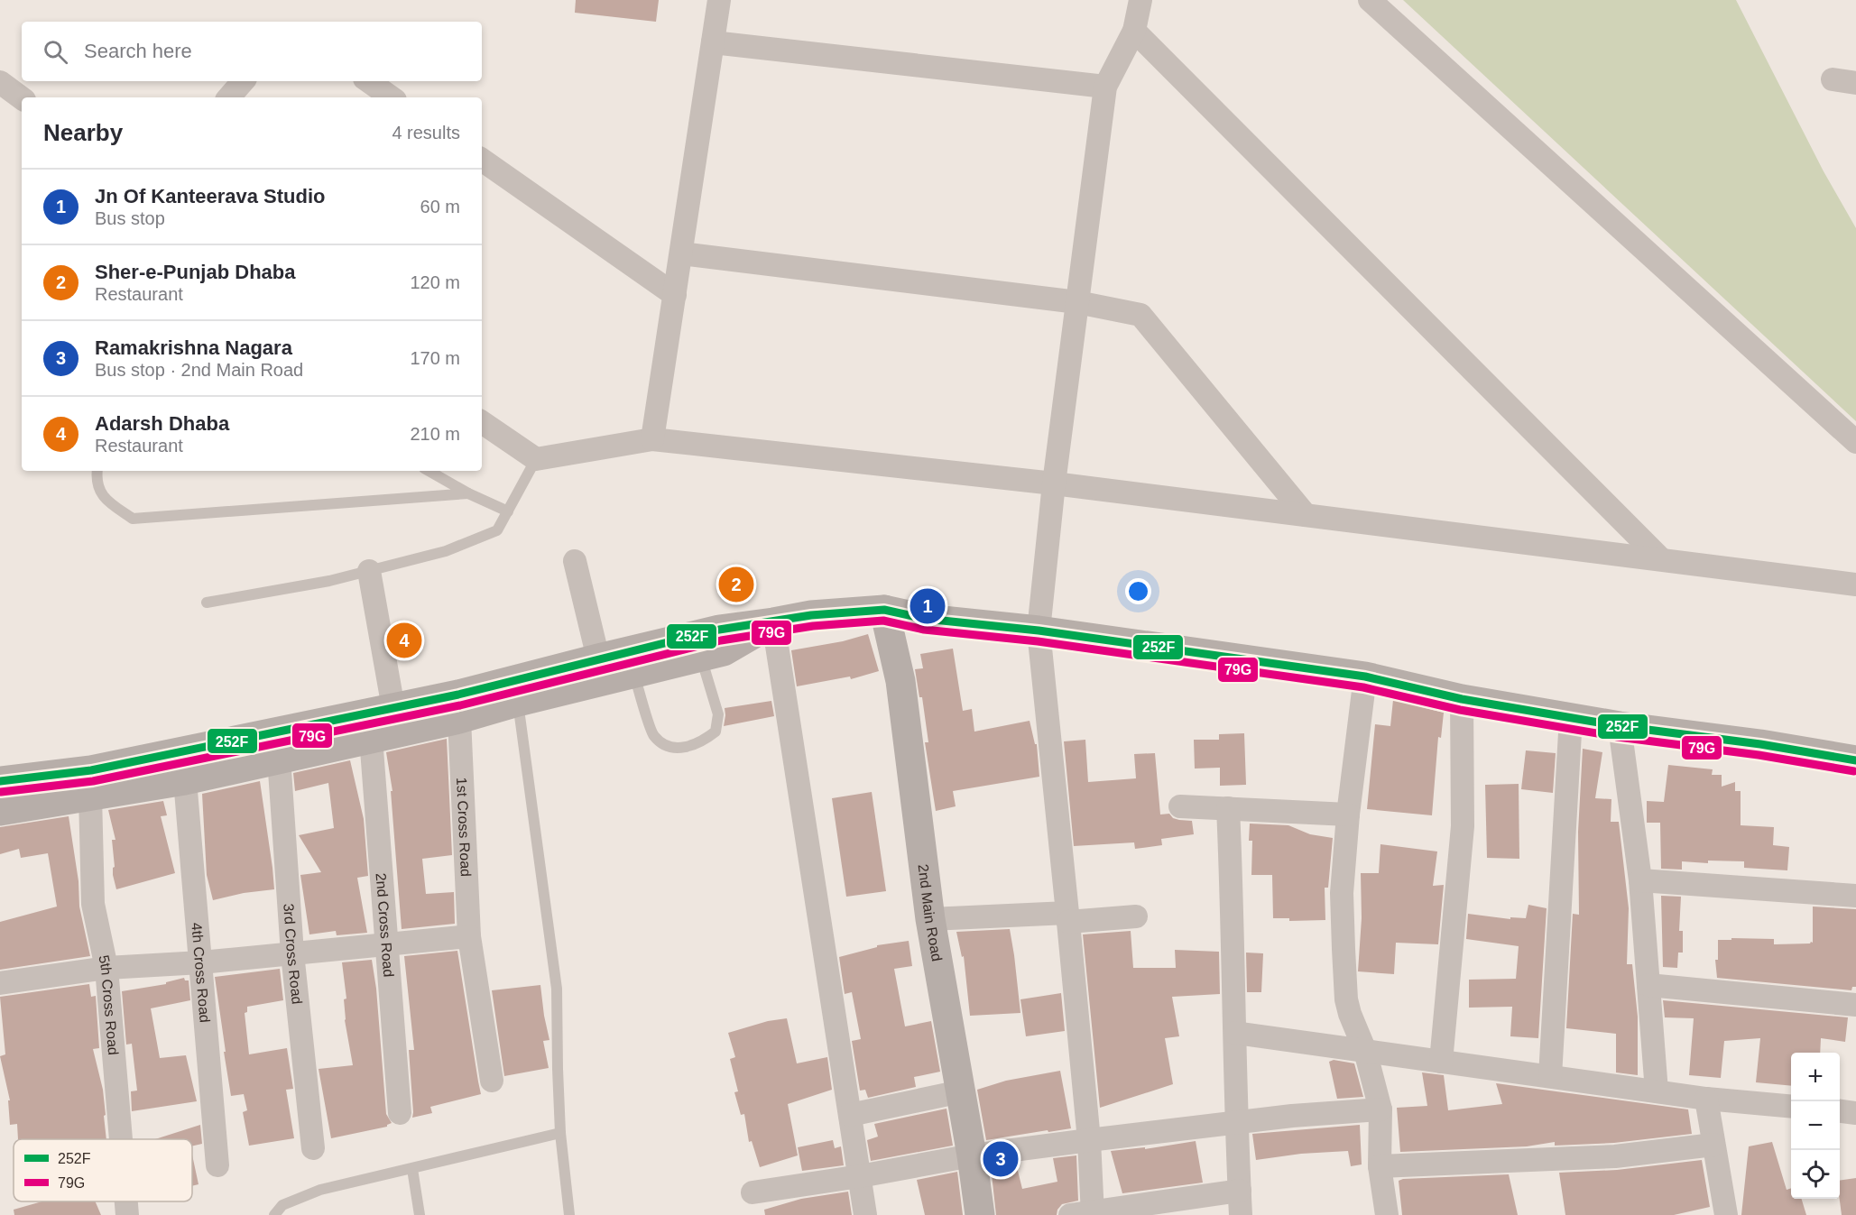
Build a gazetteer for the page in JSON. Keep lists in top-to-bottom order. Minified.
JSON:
{"streets":{"main road":["2nd Main Road"],"street":["1st Cross Road","2nd Cross Road","3rd Cross Road","4th Cross Road","5th Cross Road"]},"lines":["transit line 252F","transit line 79G"],"legend":["252F","79G"],"page":{"search":"Search here","heading":["Nearby","4 results"],"list":[{"mark":"1","name":"Jn Of Kanteerava Studio","note":"Bus stop","value":"60 m"},{"mark":"2","name":"Sher-e-Punjab Dhaba","note":"Restaurant","value":"120 m"},{"mark":"3","name":"Ramakrishna Nagara","note":"Bus stop · 2nd Main Road","value":"170 m"},{"mark":"4","name":"Adarsh Dhaba","note":"Restaurant","value":"210 m"}],"pins":["2","1","4","3"],"map_buttons":["+","−"]}}
